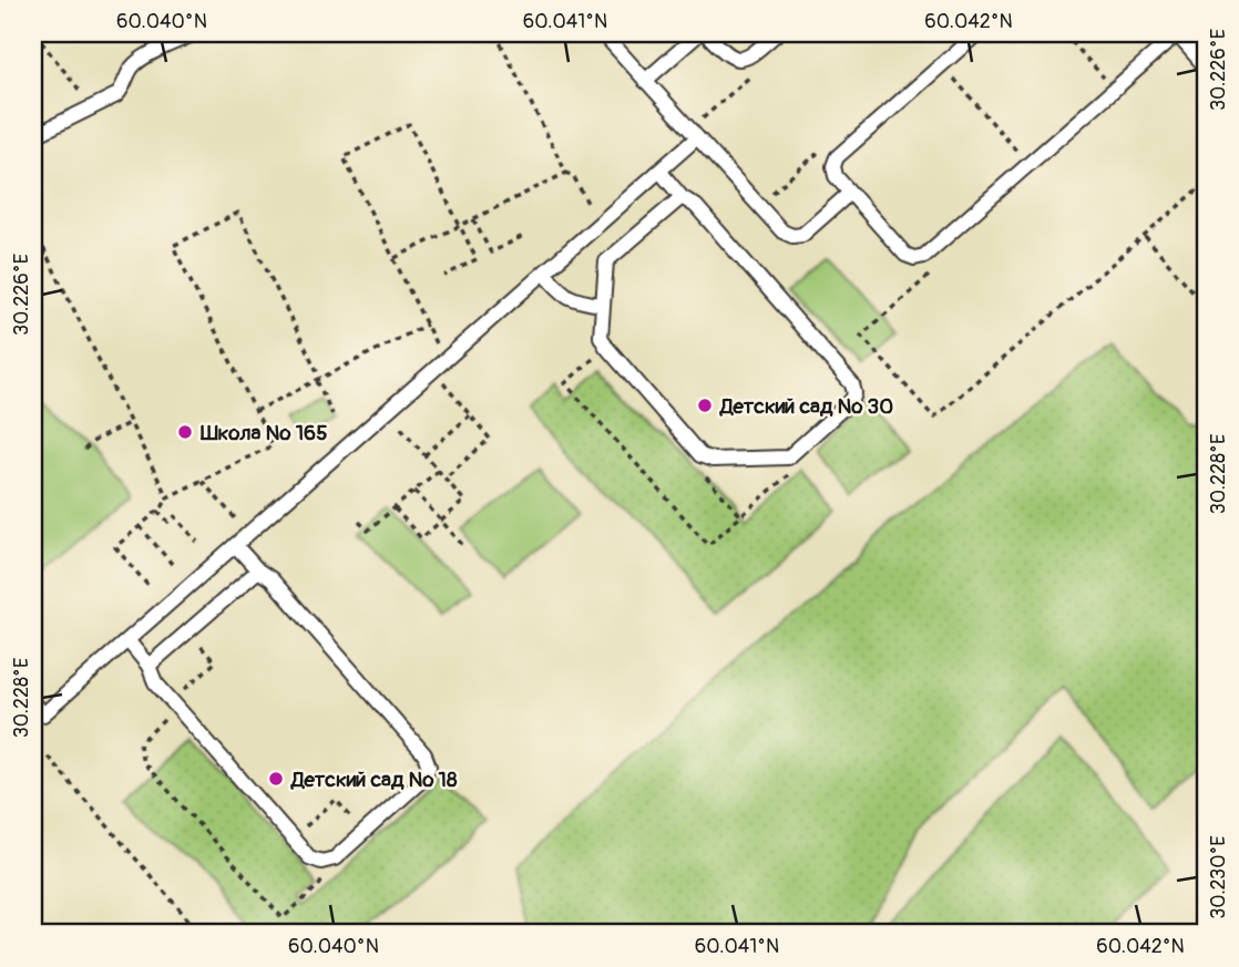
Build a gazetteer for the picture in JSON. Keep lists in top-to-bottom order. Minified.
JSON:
{"places":["Детский сад № 30","Школа № 165","Детский сад № 18"],"coordinates":["60.040°N","60.041°N","60.042°N","30.226°E","30.228°E","30.230°E"]}
